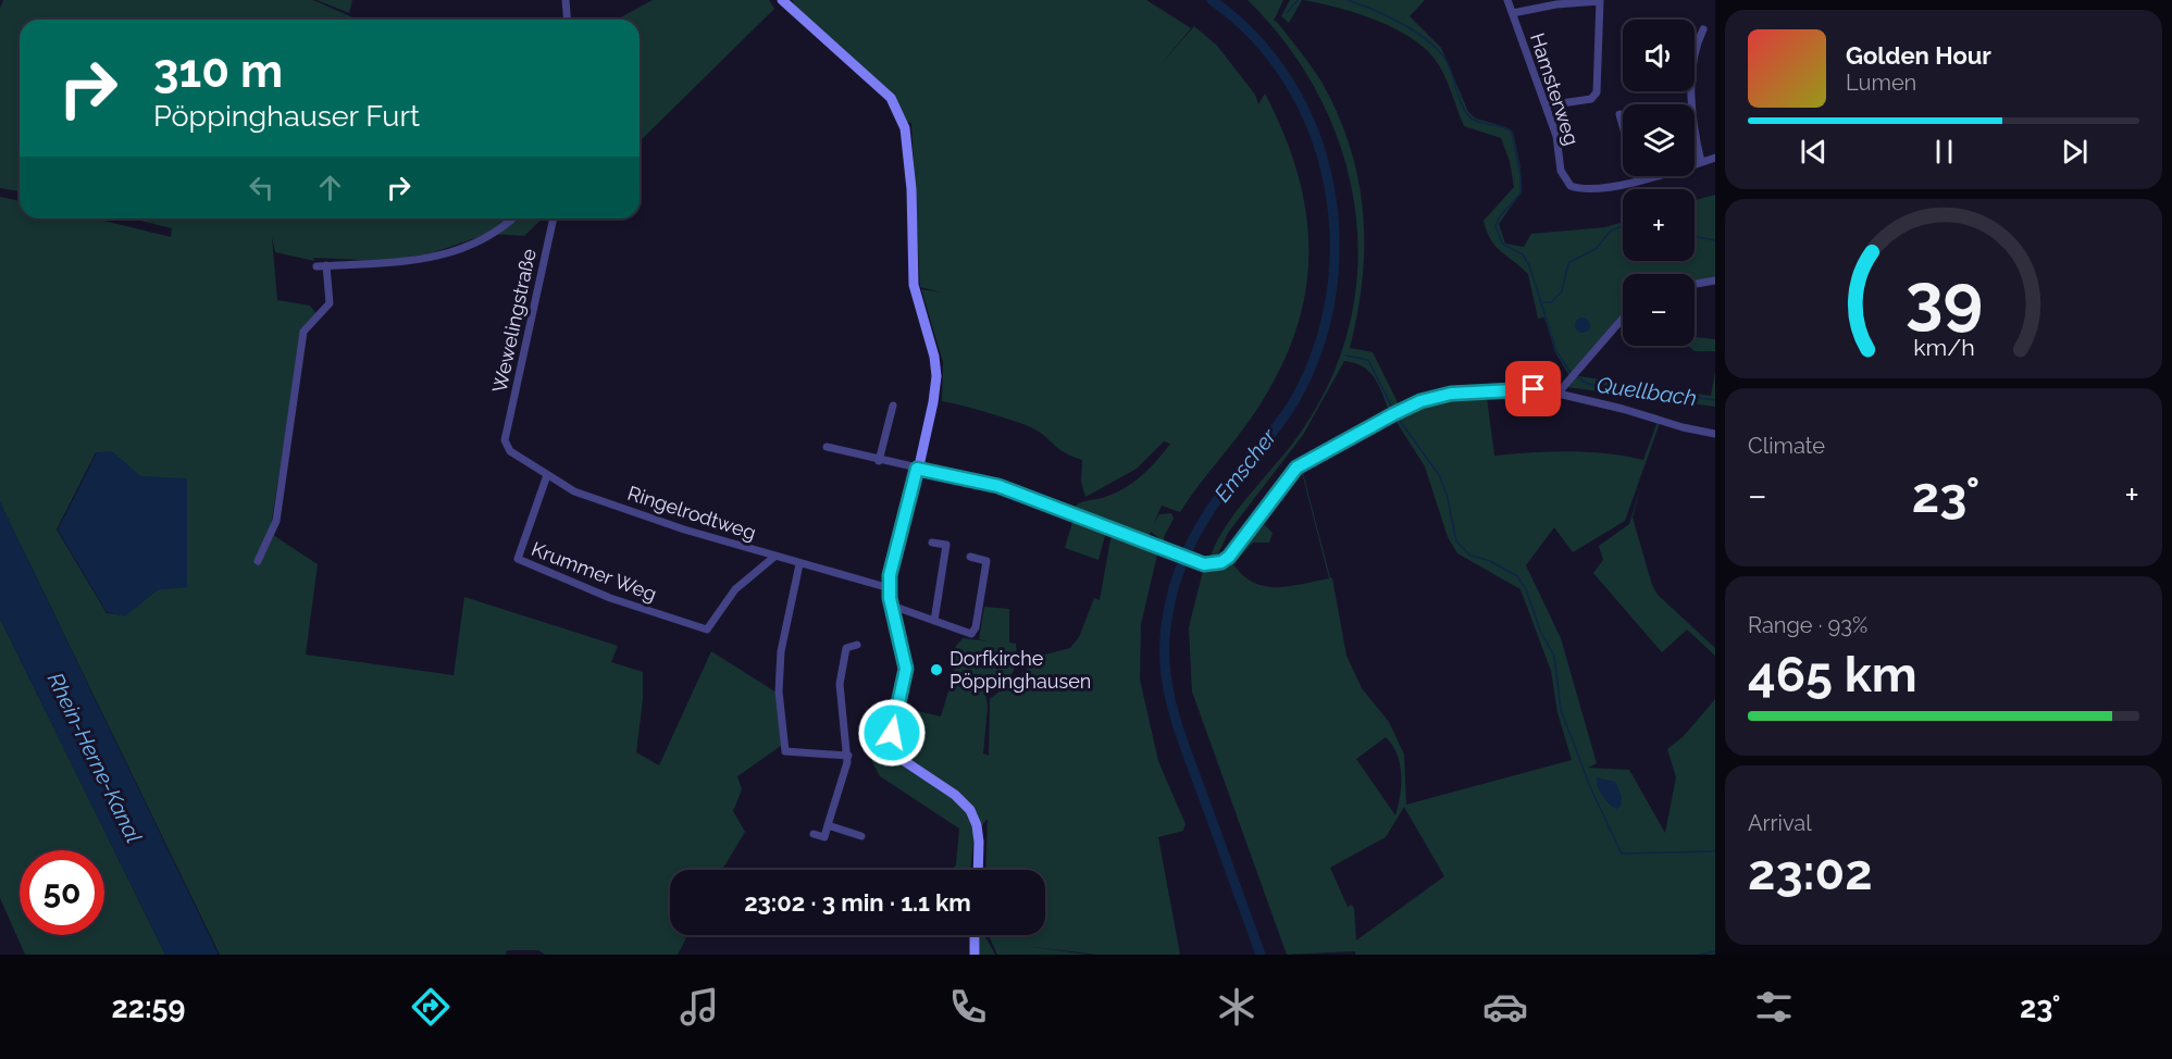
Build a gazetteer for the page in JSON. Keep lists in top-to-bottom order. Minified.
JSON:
{"streets":{"street":["Hamsterweg","Wewelingstraße","Ringelrodtweg","Krummer Weg"]},"crossings":[["Wewelingstraße","Ringelrodtweg"],["Ringelrodtweg","Krummer Weg"]],"water":["Quellbach","Emscher","Rhein-Herne-Kanal"],"places":["Dorfkirche Pöppinghausen"],"page":{"map_buttons":["+","−"],"turn":["310 m","Pöppinghauser Furt"],"song":["Golden Hour","Lumen"],"tile":["Climate",["Range · 93%","465 km"],["Arrival","23:02"]],"heat":["−","23°","+"],"limit":"50","trip":"23:02 · 3 min · 1.1 km","tabs":["22:59","23°"],"gauge":["39","km/h"]}}
